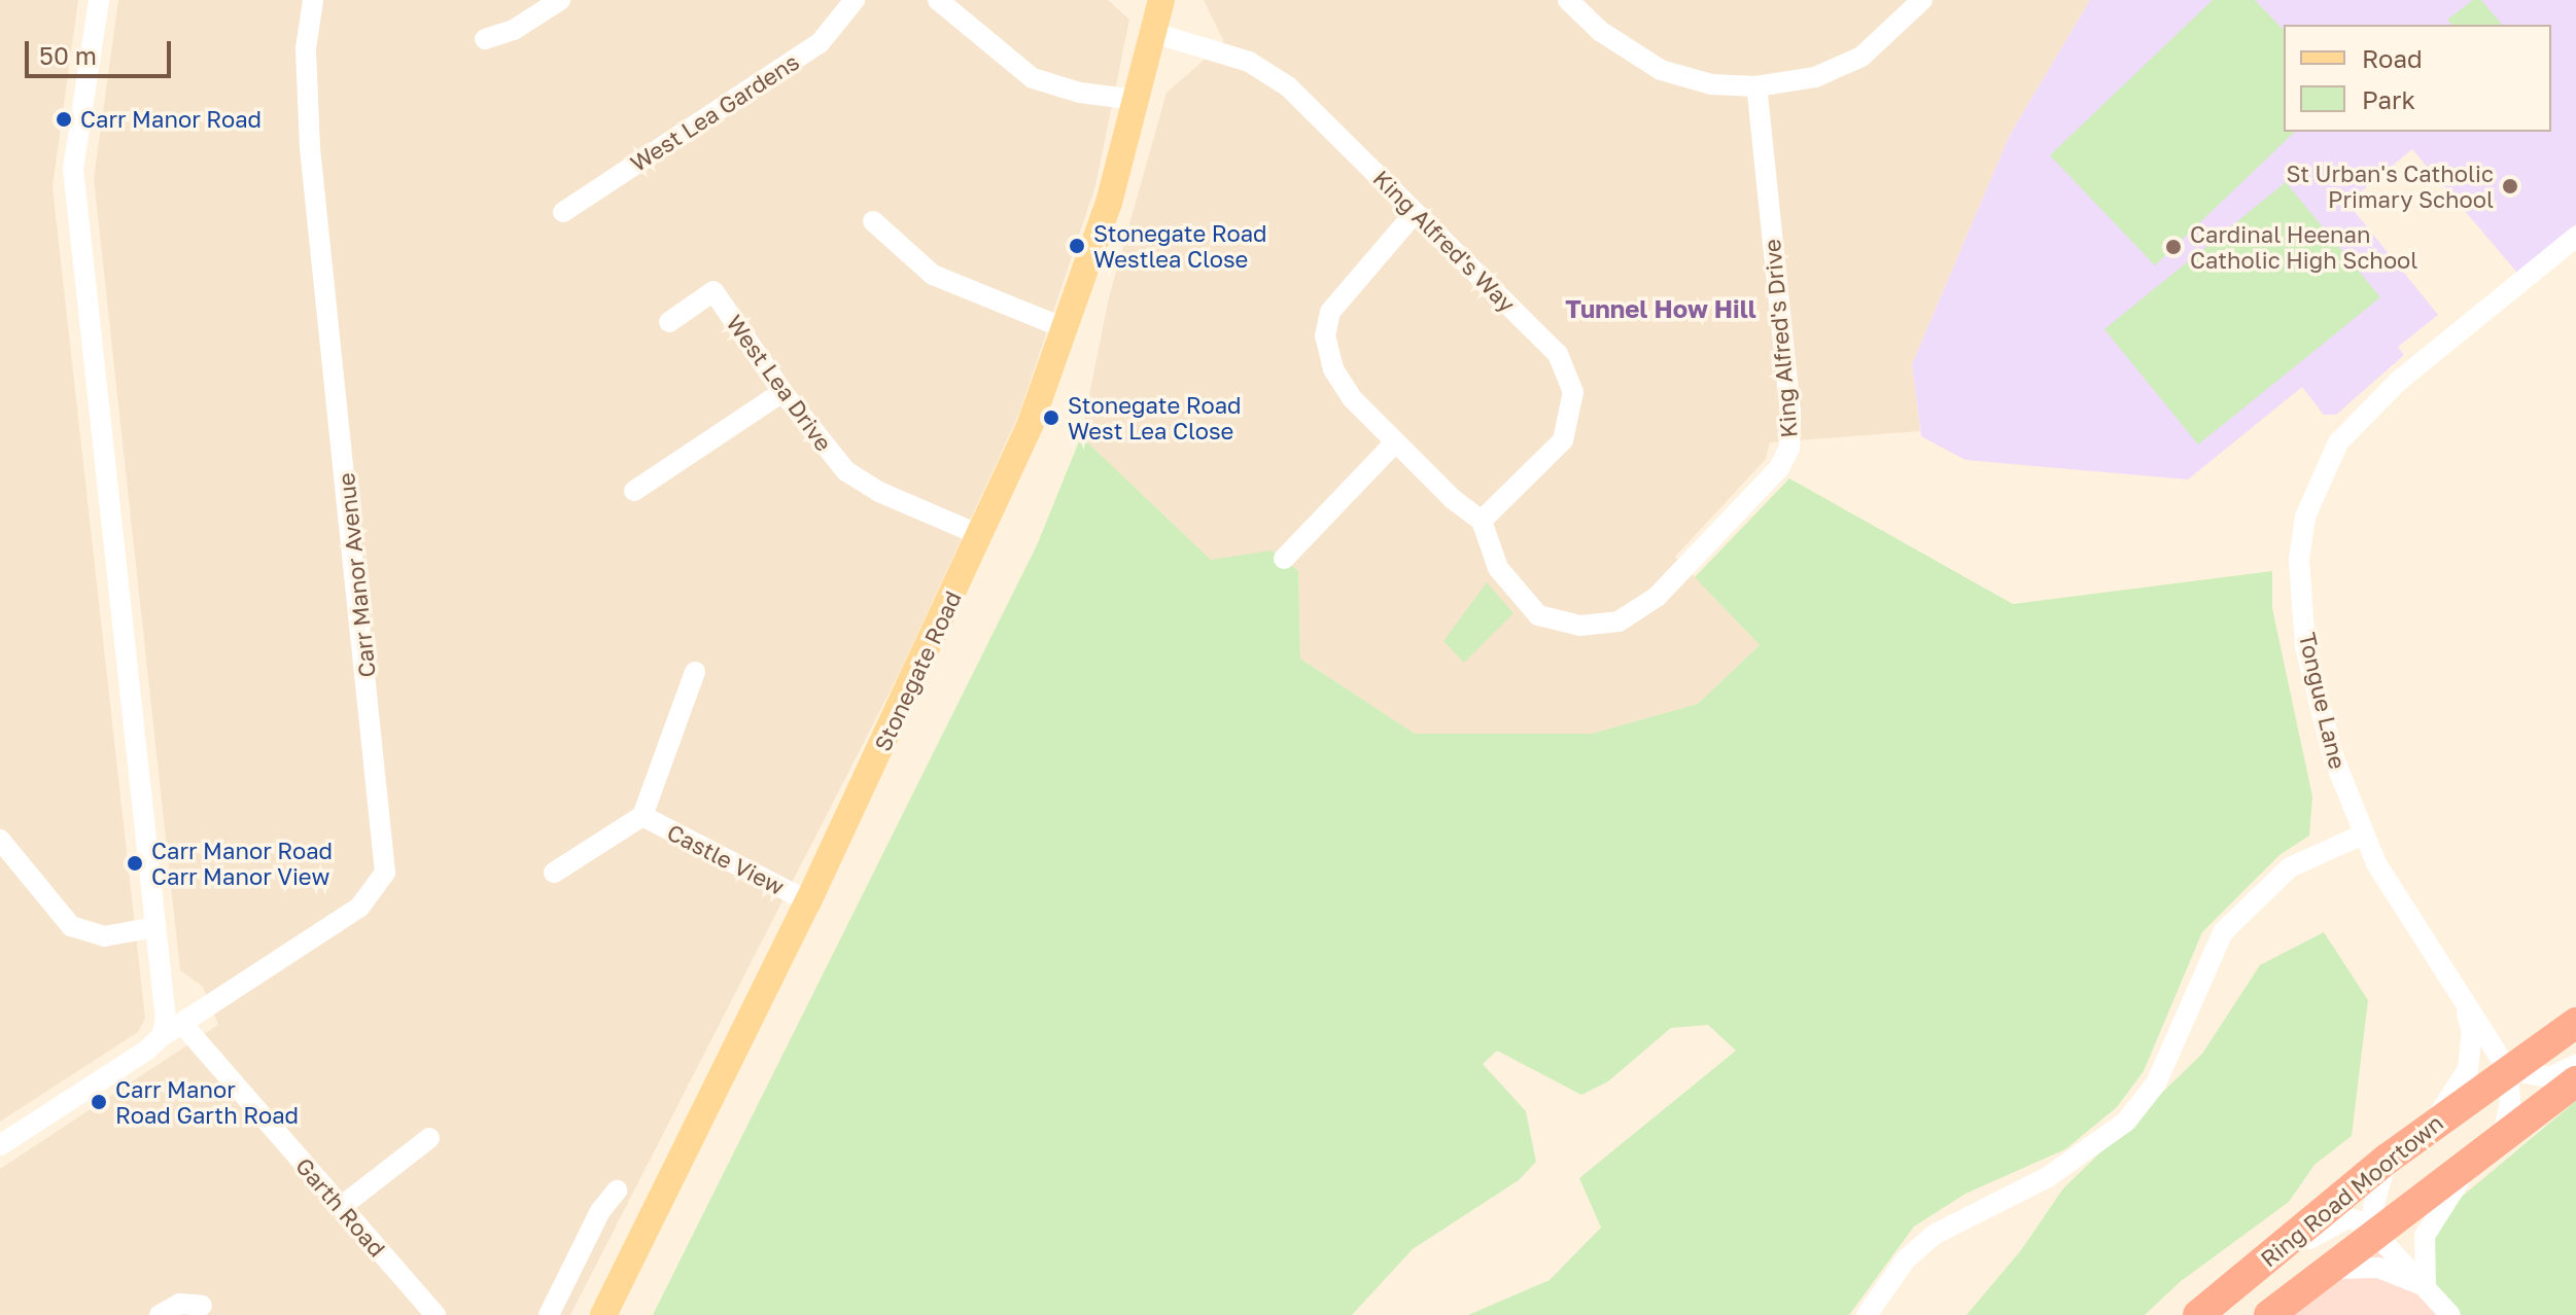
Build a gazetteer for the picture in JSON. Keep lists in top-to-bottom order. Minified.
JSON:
{"streets":{"highway":["Ring Road Moortown"],"main road":["Stonegate Road"],"street":["West Lea Gardens","King Alfred's Way","King Alfred's Drive","West Lea Drive","Carr Manor Avenue","Tongue Lane","Castle View","Garth Road"]},"crossings":[["King Alfred's Way","King Alfred's Drive"],["King Alfred's Way","Stonegate Road"],["West Lea Drive","Stonegate Road"],["Carr Manor Avenue","Garth Road"],["Stonegate Road","Castle View"],["Tongue Lane","Ring Road Moortown"]],"districts":["Tunnel How Hill"],"places":["Carr Manor Road","St Urban's Catholic Primary School","Stonegate Road Westlea Close","Cardinal Heenan Catholic High School","Stonegate Road West Lea Close","Carr Manor Road Carr Manor View","Carr Manor Road Garth Road"],"legend":["Road","Park"],"scale_bar":"50 m"}
